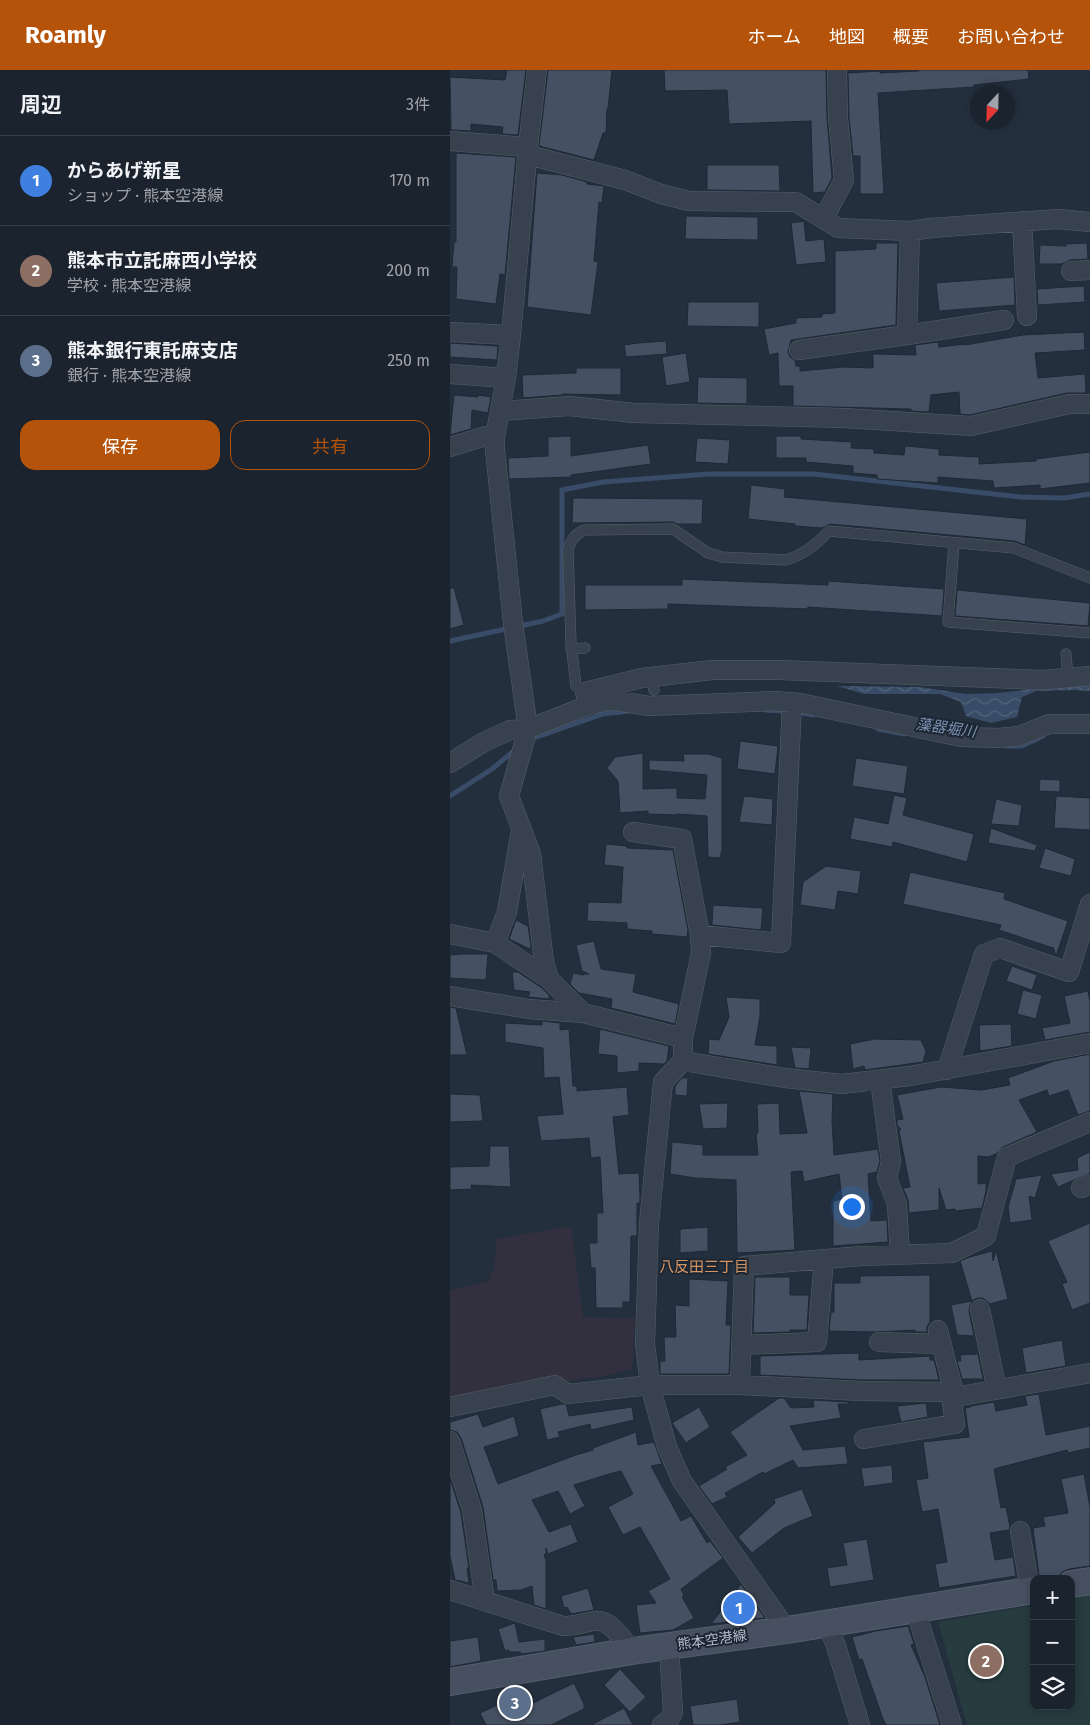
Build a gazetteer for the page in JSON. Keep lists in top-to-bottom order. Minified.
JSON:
{"streets":{"main road":["熊本空港線"]},"districts":["八反田三丁目"],"water":["藻器堀川"],"north":"bottom","page":{"header":"Roamly","nav":["ホーム","地図","概要","お問い合わせ"],"heading":["周辺","3件"],"list":[{"mark":"1","name":"からあげ新星","note":"ショップ · 熊本空港線","value":"170 m"},{"mark":"2","name":"熊本市立託麻西小学校","note":"学校 · 熊本空港線","value":"200 m"},{"mark":"3","name":"熊本銀行東託麻支店","note":"銀行 · 熊本空港線","value":"250 m"}],"buttons":["保存","共有"],"map_buttons":["+","−"],"pins":["1","2","3"]}}
